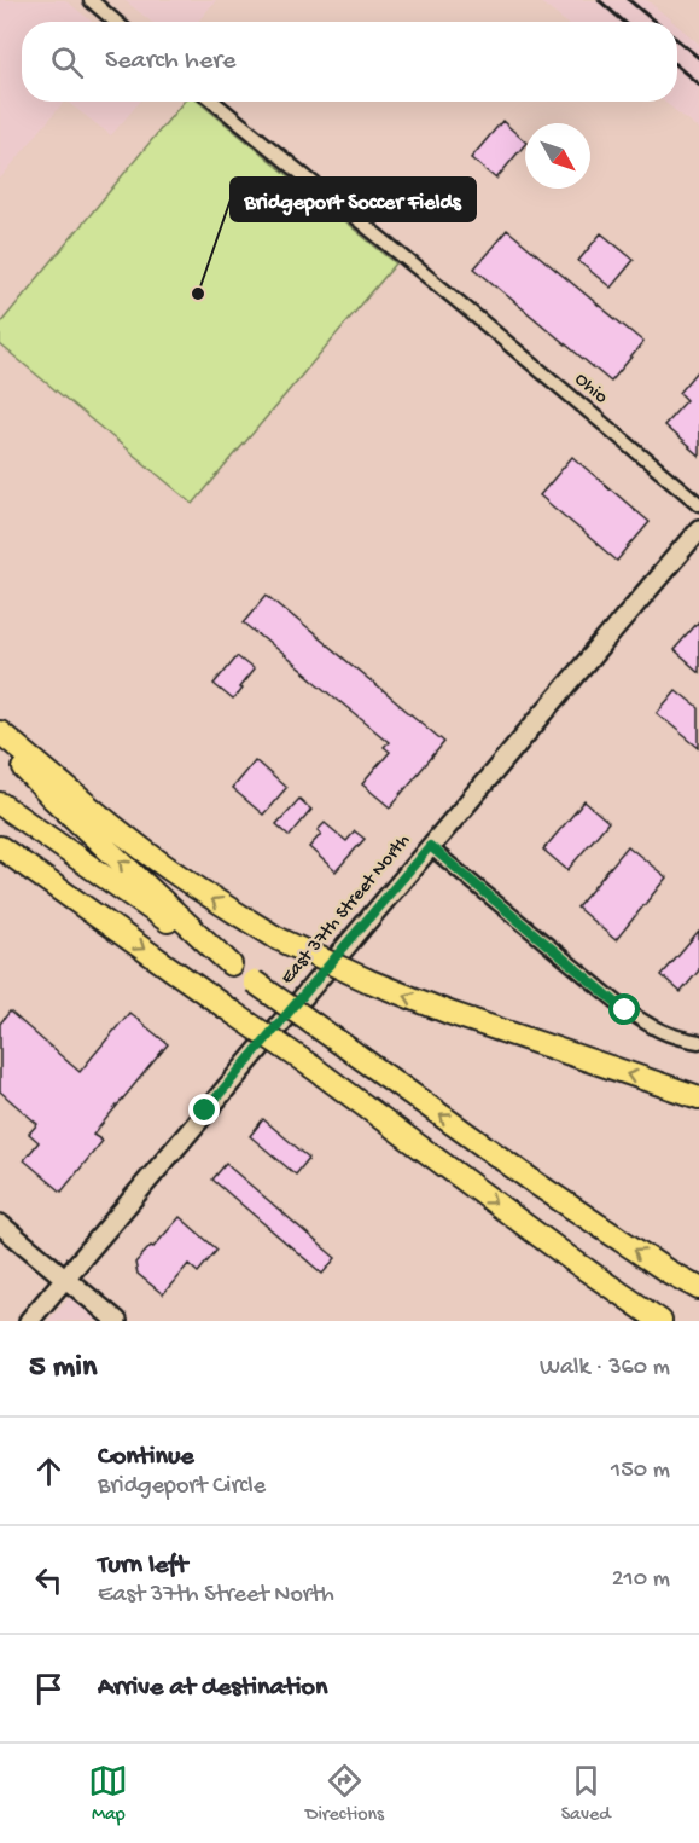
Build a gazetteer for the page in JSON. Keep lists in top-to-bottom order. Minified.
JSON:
{"streets":{"main road":["East 37th Street North"],"street":["Ohio"]},"places":["Bridgeport Soccer Fields"],"north":"bottom right","page":{"search":"Search here","heading":["5 min","Walk · 360 m"],"list":[["Continue","Bridgeport Circle","150 m"],["Turn left","East 37th Street North","210 m"],"Arrive at destination"],"nav":["Map","Directions","Saved"]}}
